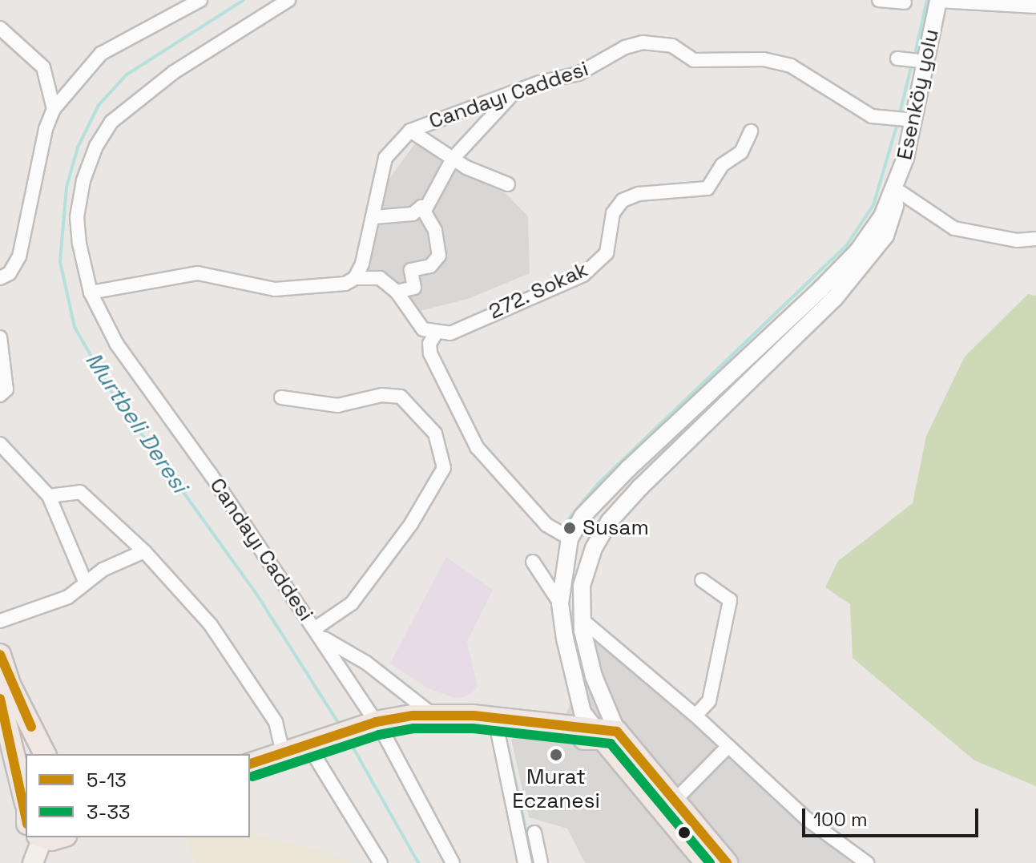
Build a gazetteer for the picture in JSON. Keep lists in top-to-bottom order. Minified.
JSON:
{"streets":{"street":["Esenköy yolu","Candayı Caddesi","272. Sokak"]},"crossings":[["Esenköy yolu","Candayı Caddesi"]],"water":["Murtbeli Deresi"],"places":["Susam","Murat Eczanesi"],"lines":["transit line 5-13","transit line 3-33"],"legend":["5-13","3-33"],"scale_bar":"100 m"}
